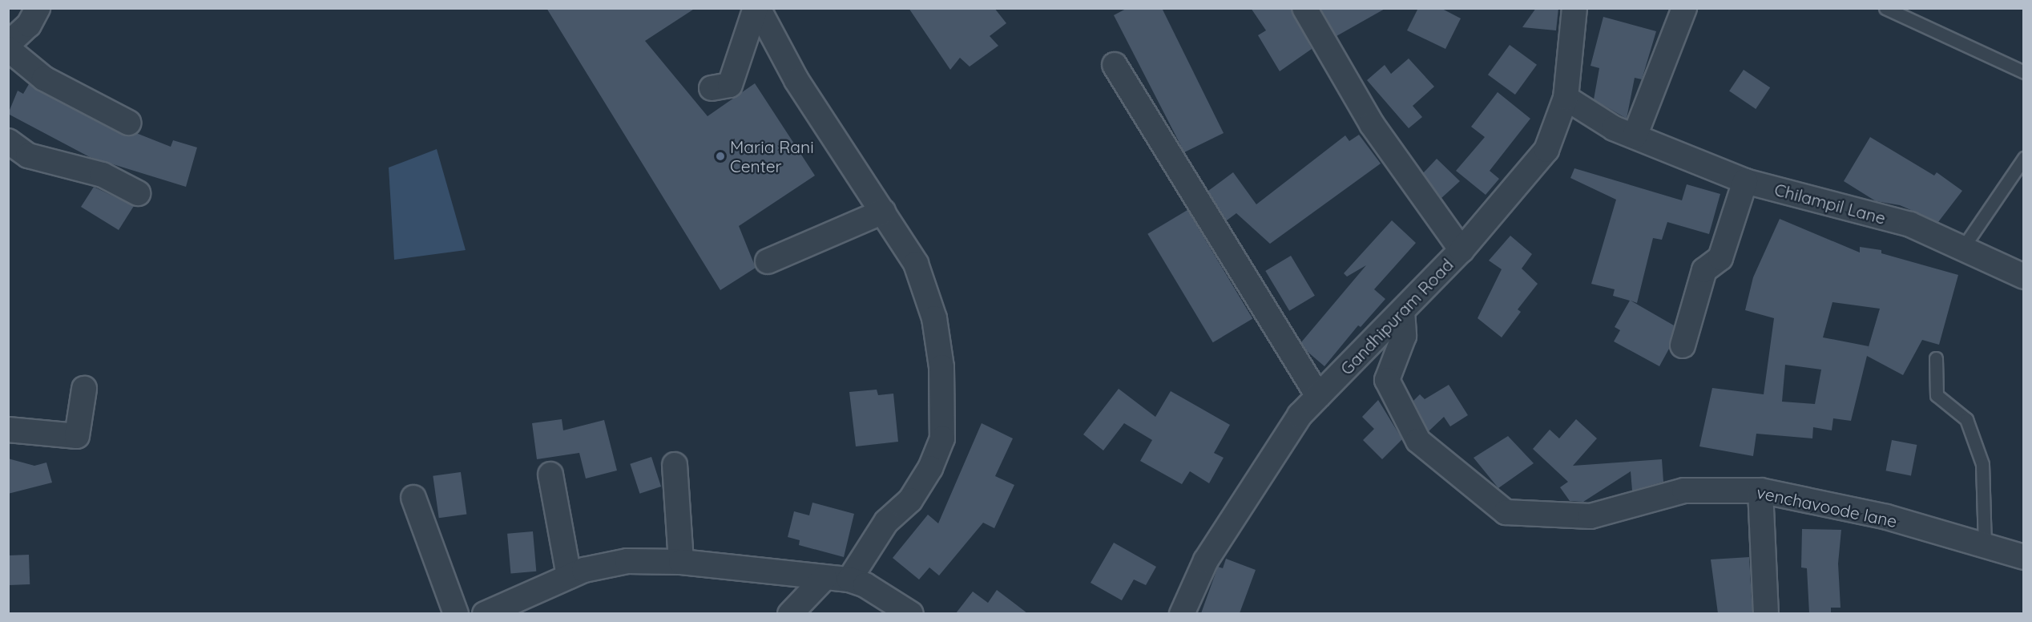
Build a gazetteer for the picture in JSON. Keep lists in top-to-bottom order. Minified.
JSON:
{"streets":{"street":["Chilampil Lane","Gandhipuram Road","venchavoode lane"]},"crossings":[["Chilampil Lane","Gandhipuram Road"],["Gandhipuram Road","venchavoode lane"]],"places":["Maria Rani Center"]}
